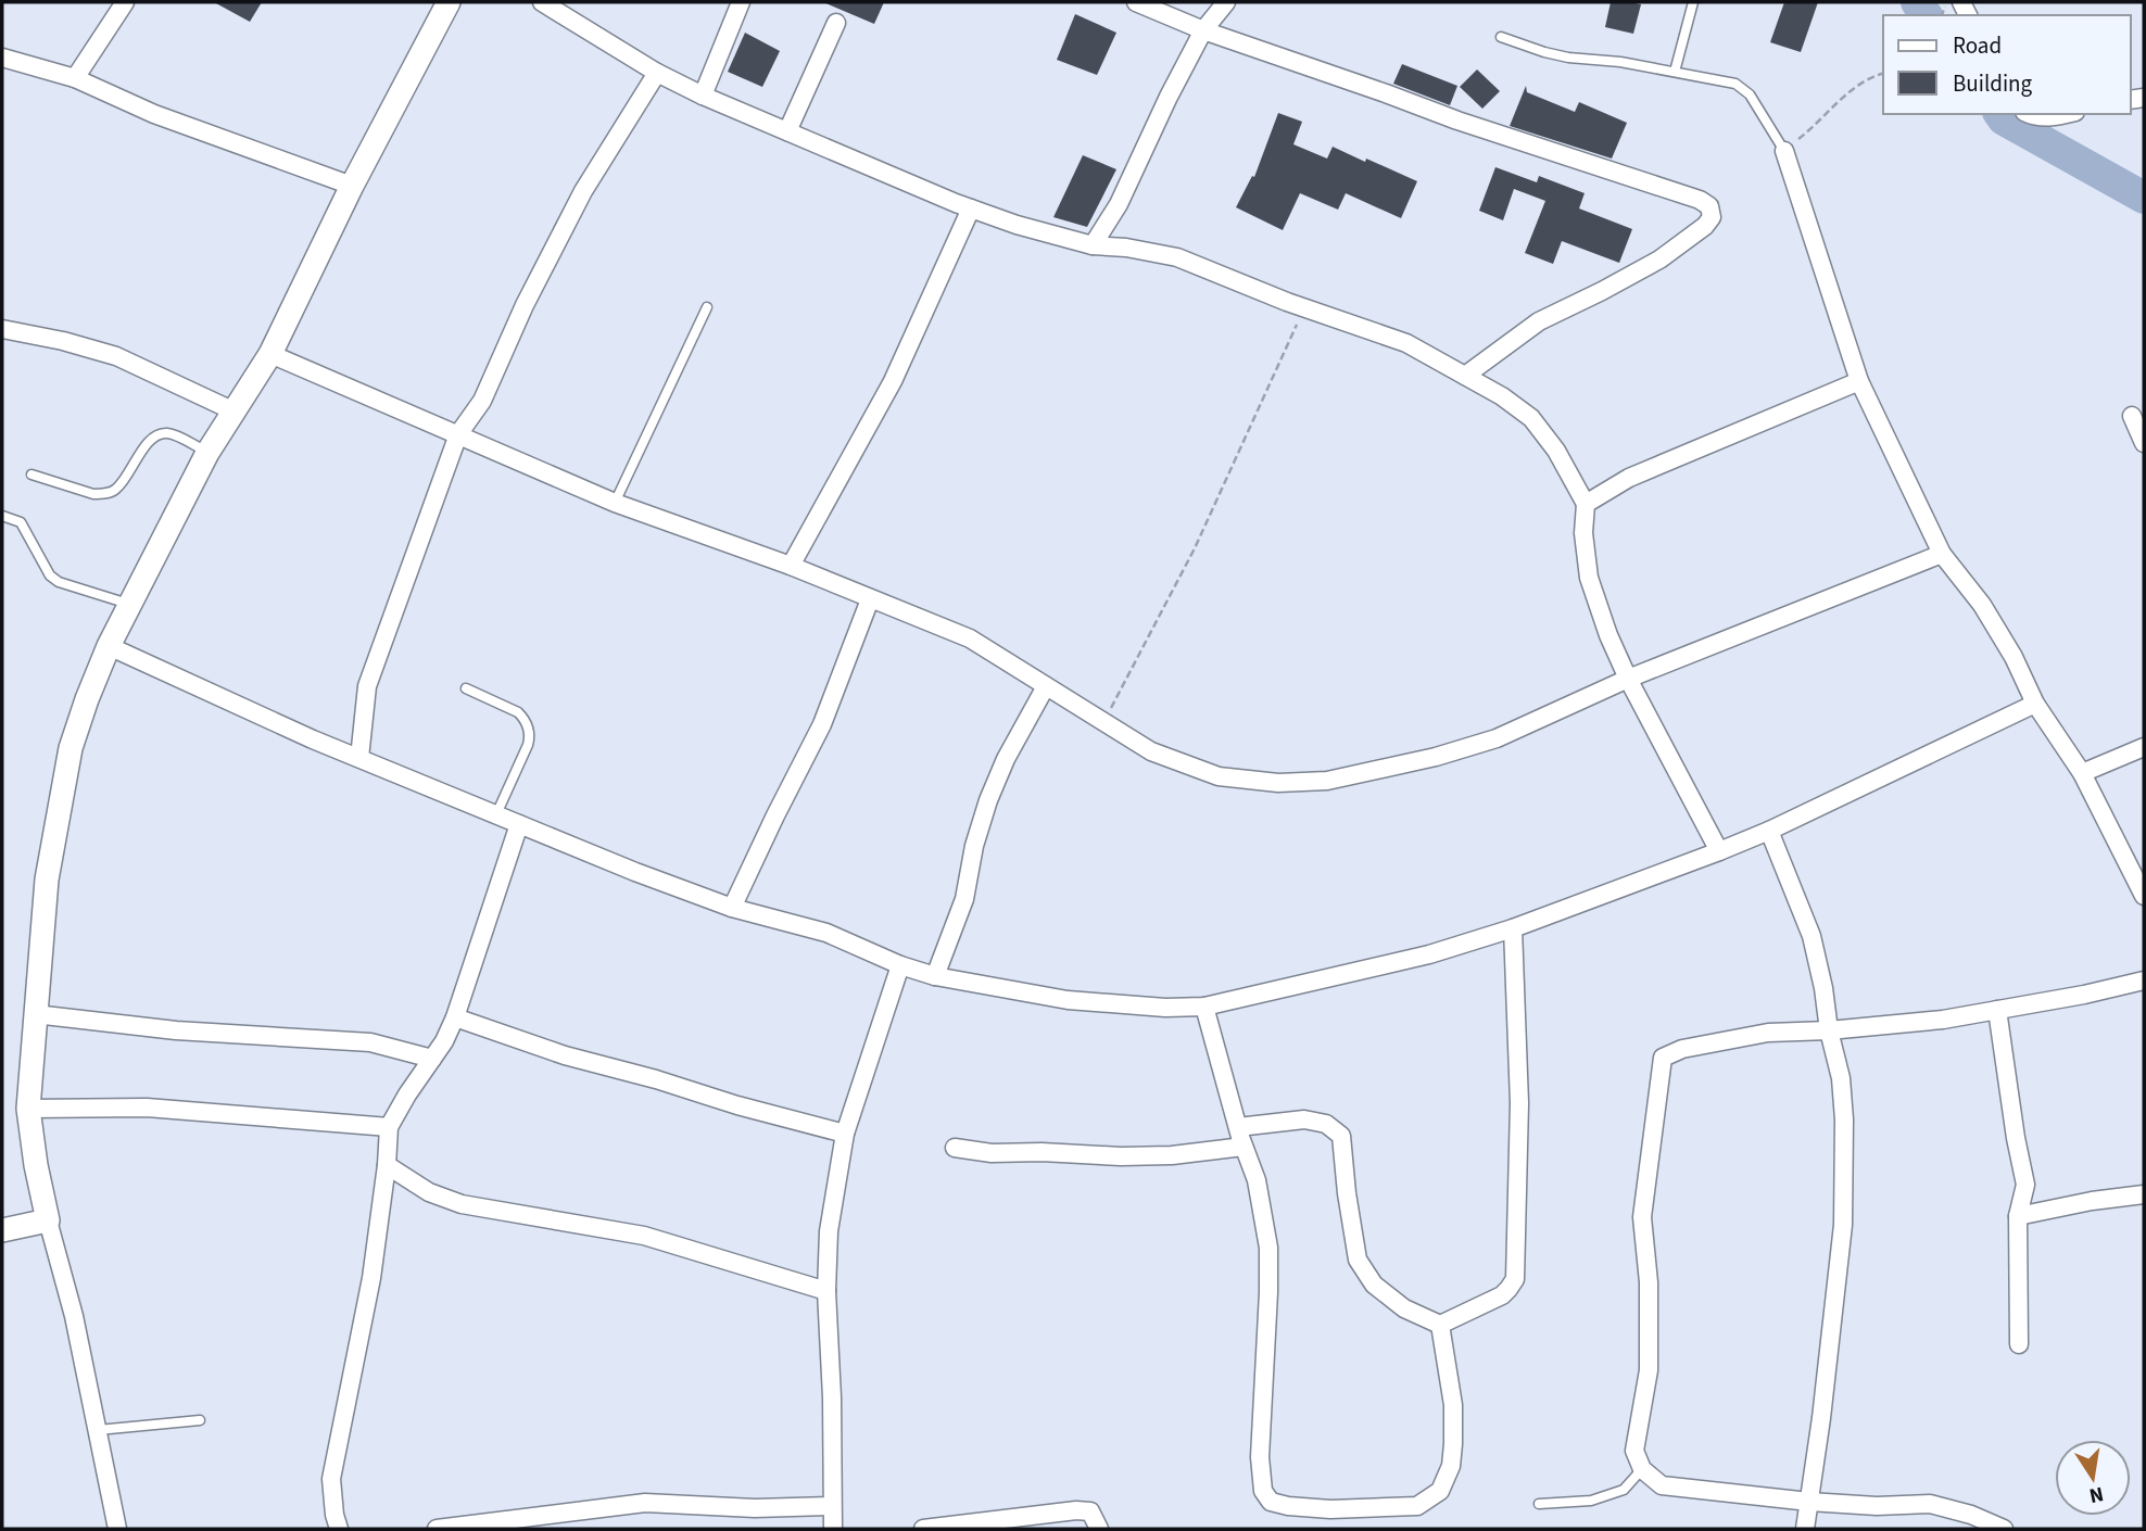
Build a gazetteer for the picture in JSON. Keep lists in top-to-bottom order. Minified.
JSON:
{"legend":["Road","Building"],"north":"bottom"}
